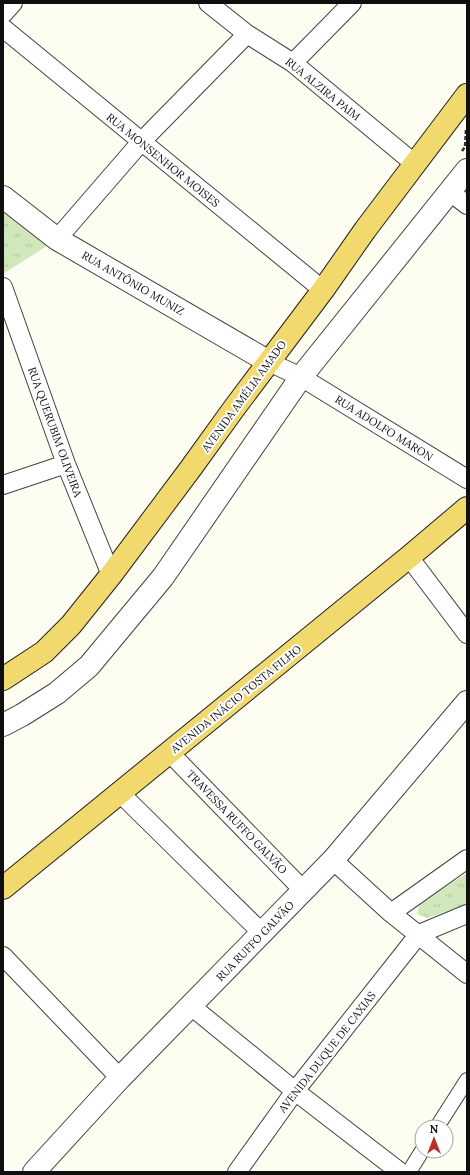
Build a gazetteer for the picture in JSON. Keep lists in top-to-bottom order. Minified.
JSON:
{"streets":{"main road":["AVENIDA AMÉLIA AMADO","AVENIDA INÁCIO TOSTA FILHO"],"street":["RUA ALZIRA PAIM","RUA MONSENHOR MOISES","RUA ANTÔNIO MUNIZ","RUA ADOLFO MARON","RUA QUERUBIM OLIVEIRA","TRAVESSA RUFFO GALVÃO","RUA RUFFO GALVÃO","AVENIDA DUQUE DE CAXIAS"]},"crossings":[["RUA ALZIRA PAIM","AVENIDA AMÉLIA AMADO"],["RUA MONSENHOR MOISES","AVENIDA AMÉLIA AMADO"],["RUA ANTÔNIO MUNIZ","AVENIDA AMÉLIA AMADO"],["RUA ANTÔNIO MUNIZ","RUA ADOLFO MARON"],["AVENIDA AMÉLIA AMADO","RUA ADOLFO MARON"],["AVENIDA AMÉLIA AMADO","RUA QUERUBIM OLIVEIRA"],["AVENIDA INÁCIO TOSTA FILHO","TRAVESSA RUFFO GALVÃO"],["TRAVESSA RUFFO GALVÃO","RUA RUFFO GALVÃO"]],"north":"top"}
